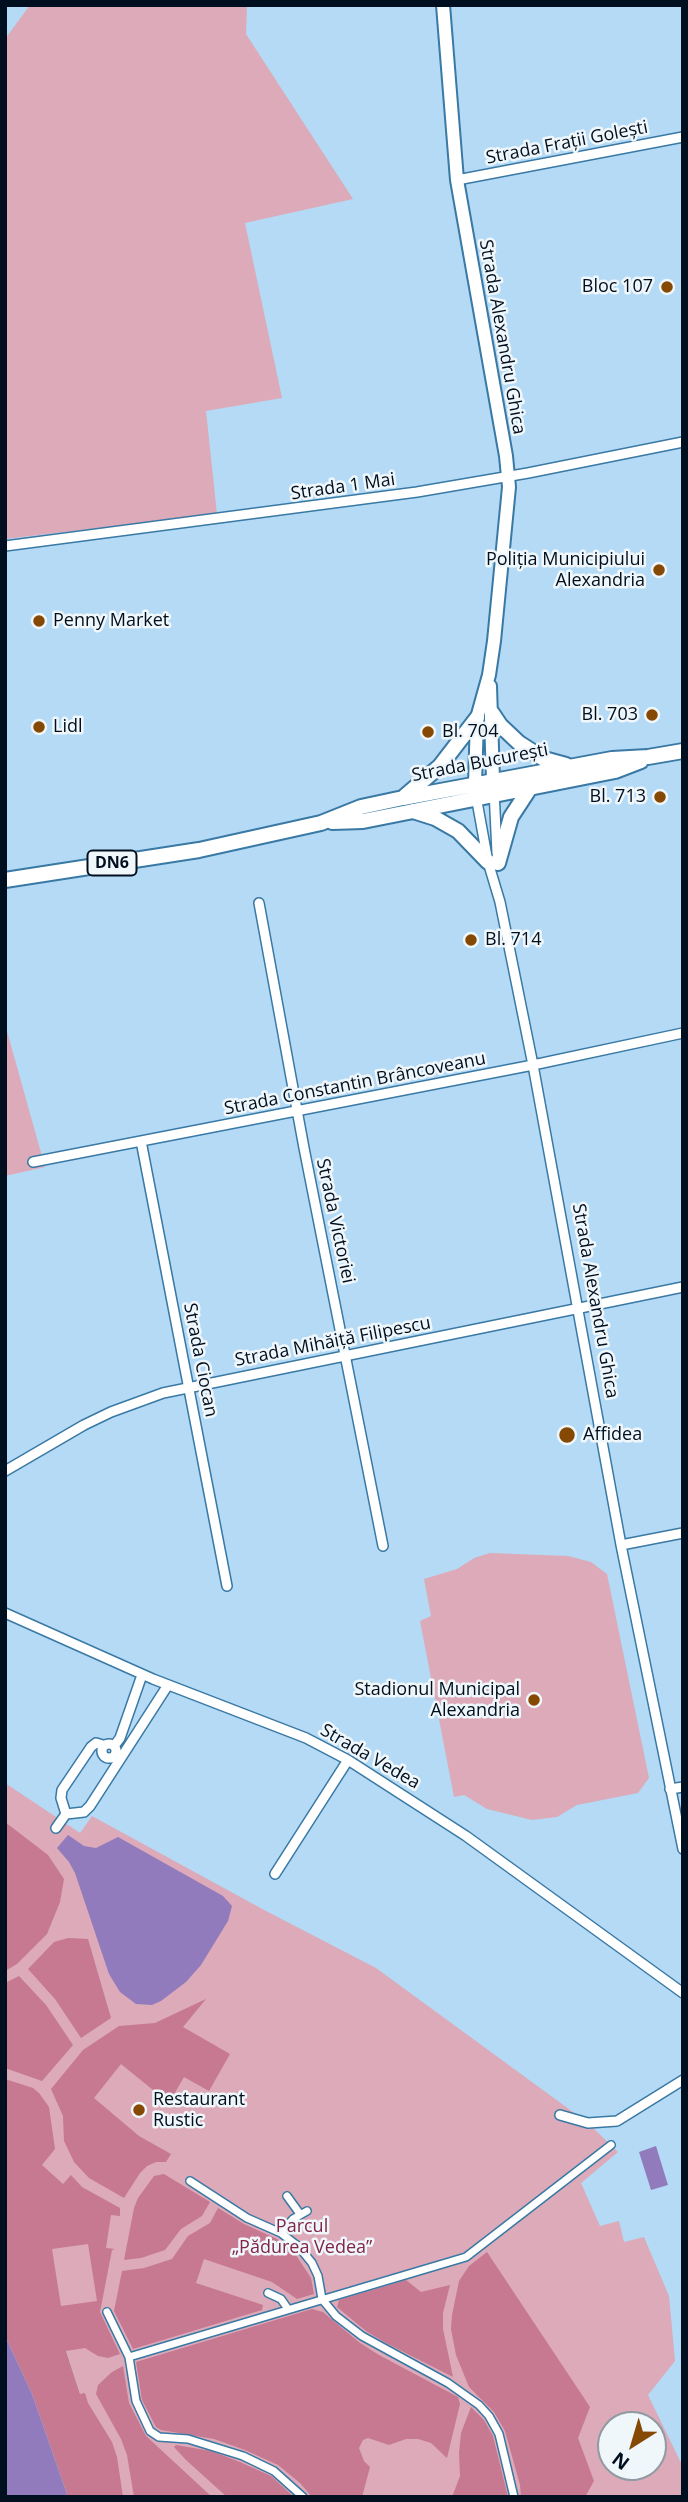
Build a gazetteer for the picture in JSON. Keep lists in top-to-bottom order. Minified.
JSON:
{"streets":{"main road":["Strada București","DN6"],"street":["Strada Frații Golești","Strada Alexandru Ghica","Strada 1 Mai","Strada Constantin Brâncoveanu","Strada Victoriei","Strada Mihăiță Filipescu","Strada Ciocan","Strada Vedea"]},"crossings":[["Strada Frații Golești","Strada Alexandru Ghica"],["Strada Alexandru Ghica","Strada 1 Mai"],["Strada Alexandru Ghica","Strada București"],["Strada Alexandru Ghica","Strada Constantin Brâncoveanu"],["Strada Alexandru Ghica","Strada Mihăiță Filipescu"],["Strada Constantin Brâncoveanu","Strada Victoriei"],["Strada Constantin Brâncoveanu","Strada Ciocan"],["Strada Victoriei","Strada Mihăiță Filipescu"],["Strada Mihăiță Filipescu","Strada Ciocan"]],"parks":["Parcul „Pădurea Vedea”"],"places":["Bloc 107","Poliția Municipiului Alexandria","Penny Market","Bl. 703","Lidl","Bl. 704","Bl. 713","Bl. 714","Affidea","Stadionul Municipal Alexandria","Restaurant Rustic"],"north":"bottom left"}
